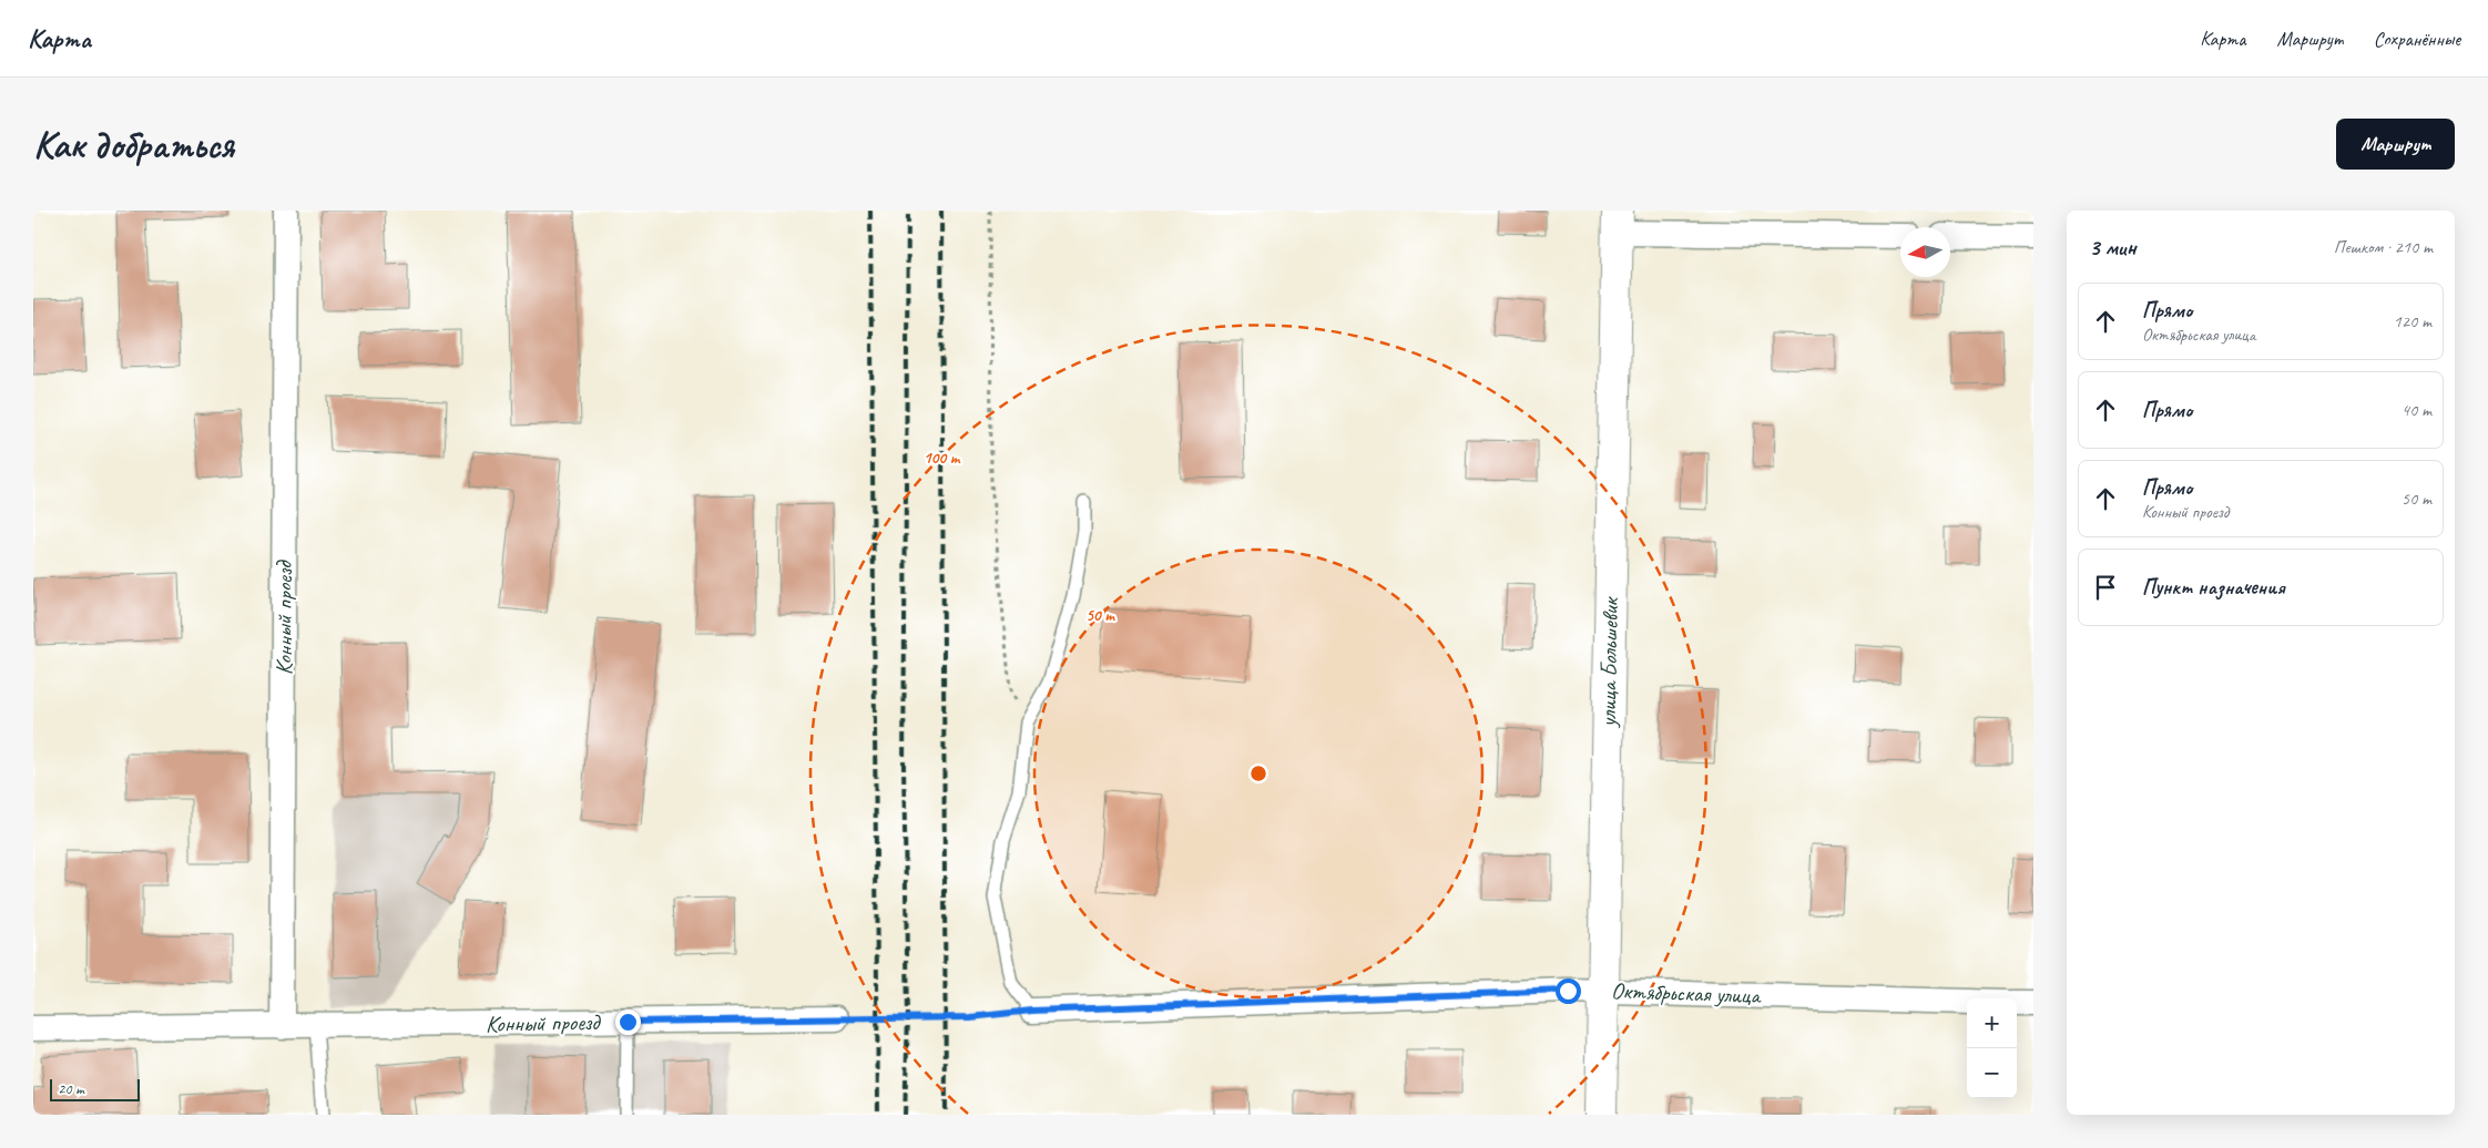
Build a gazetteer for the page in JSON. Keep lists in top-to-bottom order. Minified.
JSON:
{"streets":{"main road":["улица Большевик"],"street":["Конный проезд","Октябрьская улица"]},"crossings":[["улица Большевик","Октябрьская улица"]],"scale_bar":"20 m","north":"left","page":{"header":"Карта","nav":["Карта","Маршрут","Сохранённые"],"buttons":"Маршрут","title":"Как добраться","heading":["3 мин","Пешком · 210 m"],"list":[["Прямо","Октябрьская улица","120 m"],["Прямо","40 m"],["Прямо","Конный проезд","50 m"],"Пункт назначения"],"map_buttons":["+","−"],"scale":"20 m"},"rings":["100 m","50 m"]}
